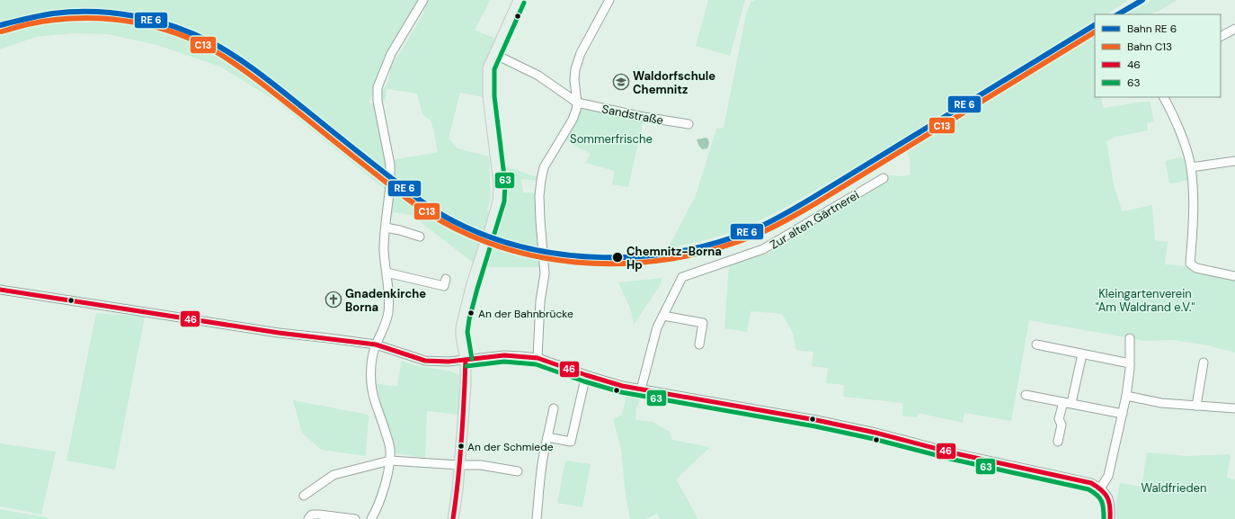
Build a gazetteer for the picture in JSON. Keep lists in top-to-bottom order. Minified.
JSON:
{"streets":{"street":["Sandstraße","Zur alten Gärtnerei"]},"parks":["Sommerfrische","Kleingartenverein \"Am Waldrand e.V.\"","Waldfrieden"],"places":{"school or university":["Waldorfschule Chemnitz"],"other":["Chemnitz-Borna Hp","An der Bahnbrücke","An der Schmiede"],"church":["Gnadenkirche Borna"]},"lines":["transit line 63","rail line C13","transit line 46"],"legend":["Bahn RE 6","Bahn C13","46","63"]}
